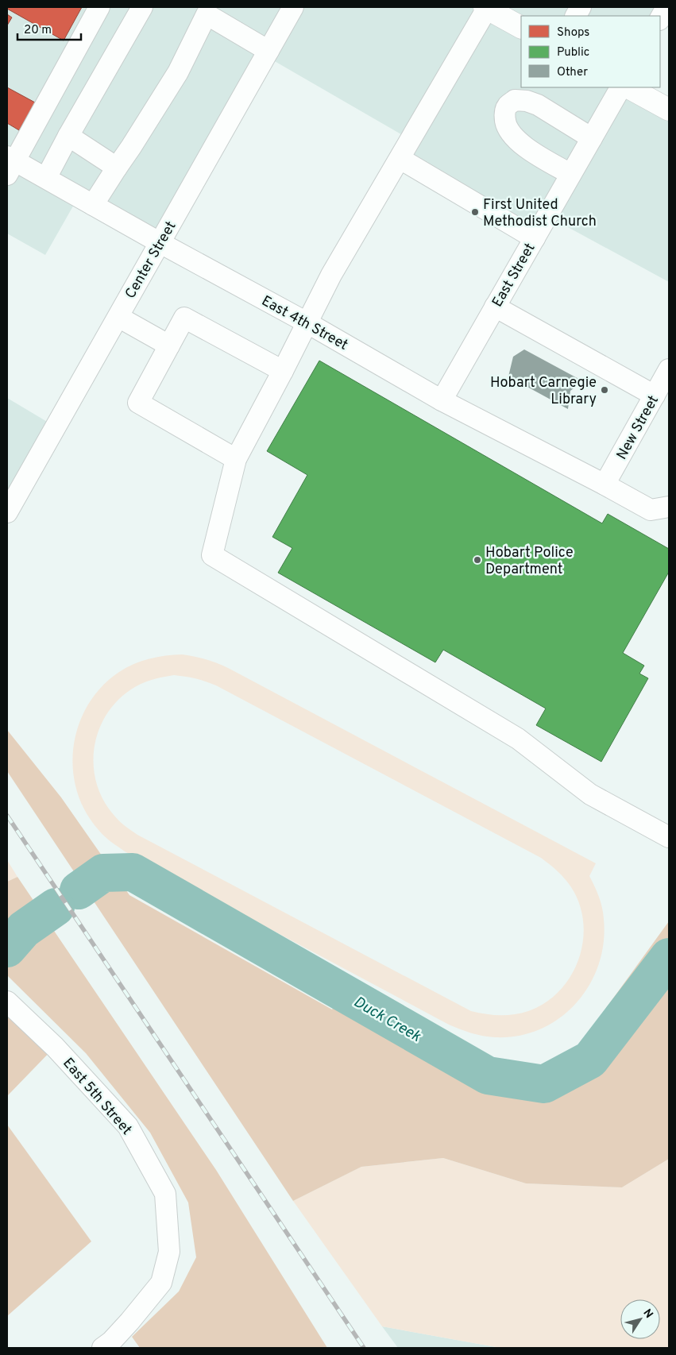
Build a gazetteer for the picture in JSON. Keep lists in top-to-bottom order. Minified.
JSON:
{"streets":{"street":["Center Street","East Street","East 4th Street","New Street","East 5th Street"]},"crossings":[["Center Street","East 4th Street"],["East Street","East 4th Street"],["East 4th Street","New Street"]],"water":["Duck Creek"],"places":["First United Methodist Church","Hobart Carnegie Library","Hobart Police Department"],"legend":["Shops","Public","Other"],"scale_bar":"20 m","north":"top right"}
